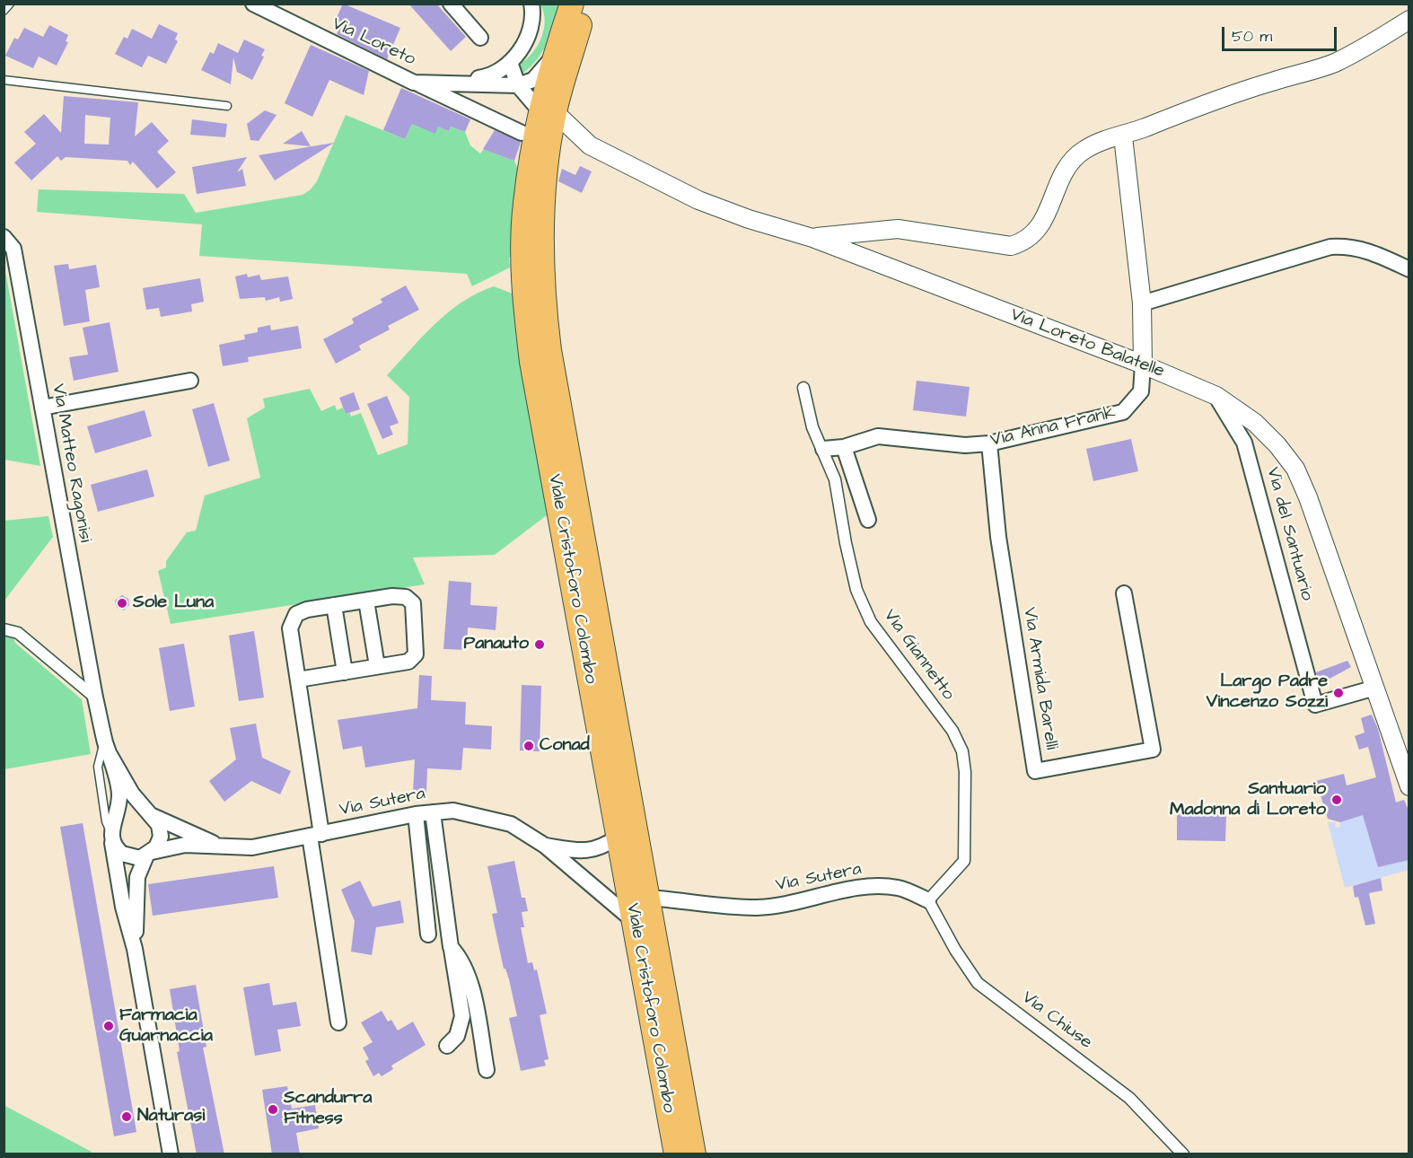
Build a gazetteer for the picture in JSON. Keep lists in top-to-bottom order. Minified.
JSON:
{"streets":{"main road":["Viale Cristoforo Colombo"],"street":["Via Loreto","Via Loreto Balatelle","Via Anna Frank","Via Matteo Ragonisi","Via del Santuario","Via Giannetto","Via Armida Barelli","Via Sutera","Via Chiuse"]},"crossings":[["Via Loreto Balatelle","Via Anna Frank"],["Via Loreto Balatelle","Via del Santuario"],["Via Loreto Balatelle","Viale Cristoforo Colombo"],["Via Anna Frank","Via Giannetto"],["Via Anna Frank","Via Armida Barelli"],["Viale Cristoforo Colombo","Via Sutera"],["Via Giannetto","Via Sutera"],["Via Giannetto","Via Chiuse"],["Via Sutera","Via Chiuse"]],"places":["Sole Luna","Panauto","Largo Padre Vincenzo Sozzi","Conad","Santuario Madonna di Loreto","Farmacia Guarnaccia","Scandurra Fitness","Naturasì"],"scale_bar":"50 m"}
